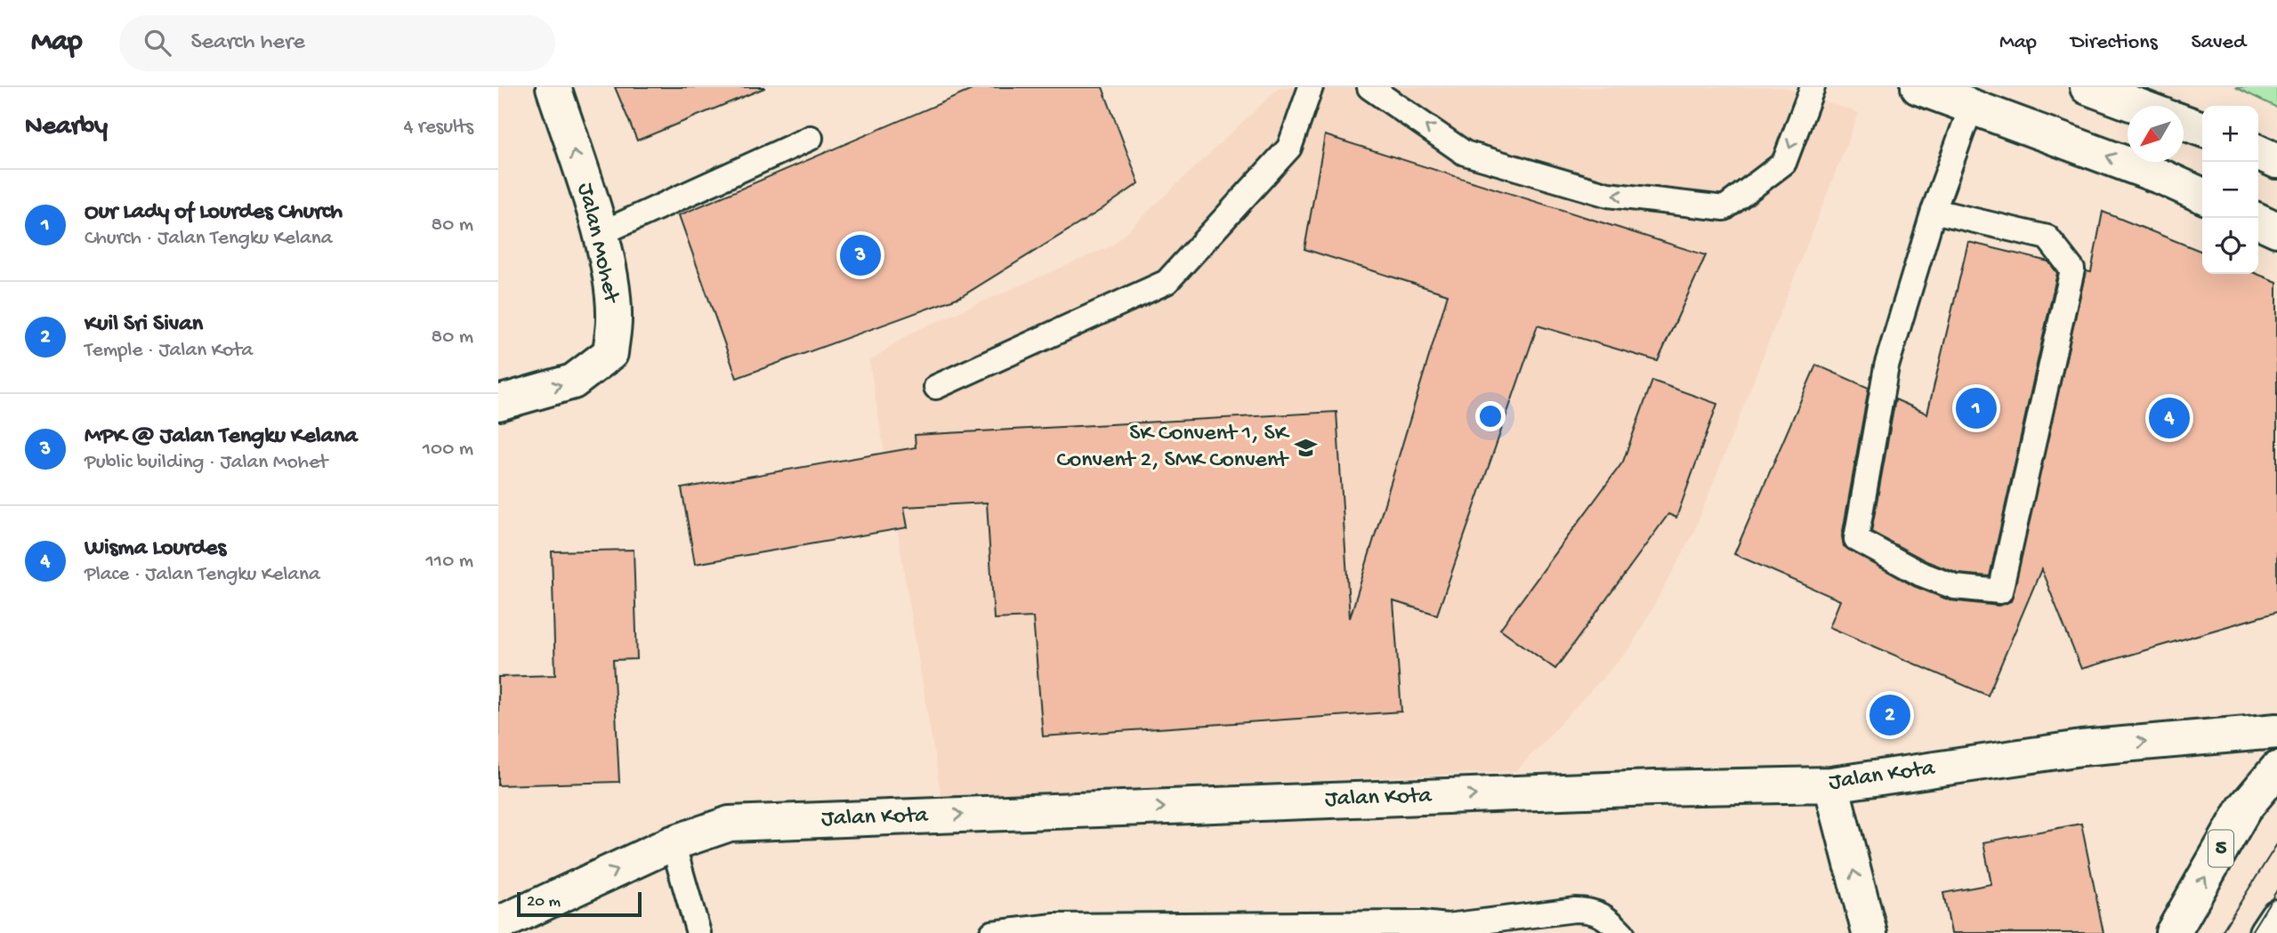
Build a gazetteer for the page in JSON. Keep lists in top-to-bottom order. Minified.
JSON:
{"streets":{"main road":["Jalan Mohet","Jalan Kota","5"]},"one_way":["Jalan Mohet","Jalan Kota"],"places":{"school or university":["SK Convent 1, SK Convent 2, SMK Convent"]},"scale_bar":"20 m","north":"bottom left","page":{"header":"Map","search":"Search here","nav":["Map","Directions","Saved"],"heading":["Nearby","4 results"],"map_buttons":["+","−"],"list":[{"mark":"1","name":"Our Lady of Lourdes Church","note":"Church · Jalan Tengku Kelana","value":"80 m"},{"mark":"2","name":"Kuil Sri Sivan","note":"Temple · Jalan Kota","value":"80 m"},{"mark":"3","name":"MPK @ Jalan Tengku Kelana","note":"Public building · Jalan Mohet","value":"100 m"},{"mark":"4","name":"Wisma Lourdes","note":"Place · Jalan Tengku Kelana","value":"110 m"}],"pins":["3","1","4","2"],"scale":"20 m"}}
